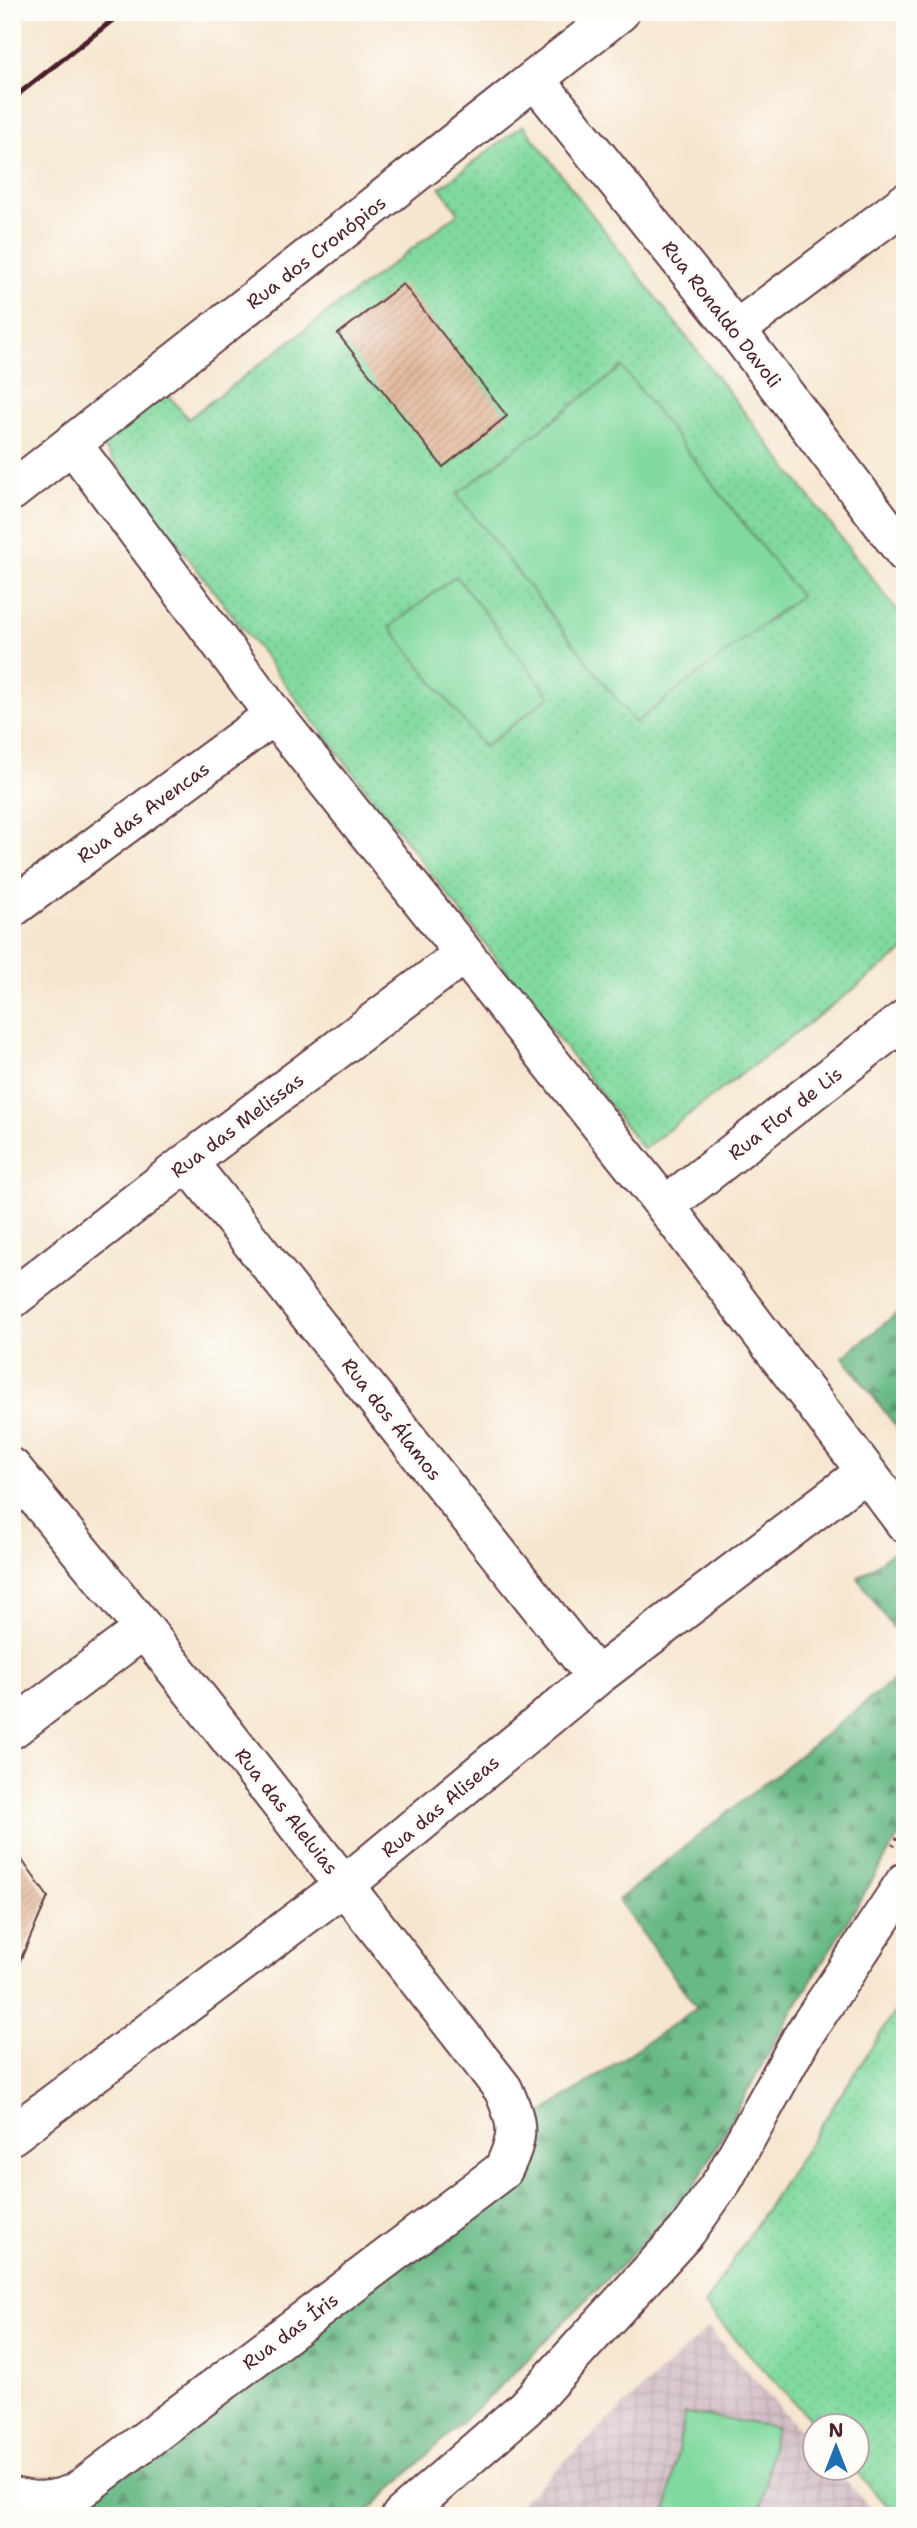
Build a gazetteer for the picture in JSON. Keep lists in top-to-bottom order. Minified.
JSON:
{"streets":{"street":["Rua dos Cronópios","Rua Ronaldo Davoli","Rua das Avencas","Rua Flor de Lis","Rua das Melissas","Rua dos Álamos","Rua das Aliseas","Rua das Aleluias","Rua das Íris"]},"crossings":[["Rua dos Cronópios","Rua Ronaldo Davoli"],["Rua das Melissas","Rua dos Álamos"],["Rua dos Álamos","Rua das Aliseas"],["Rua das Aliseas","Rua das Aleluias"],["Rua das Aleluias","Rua das Íris"]],"north":"top"}
